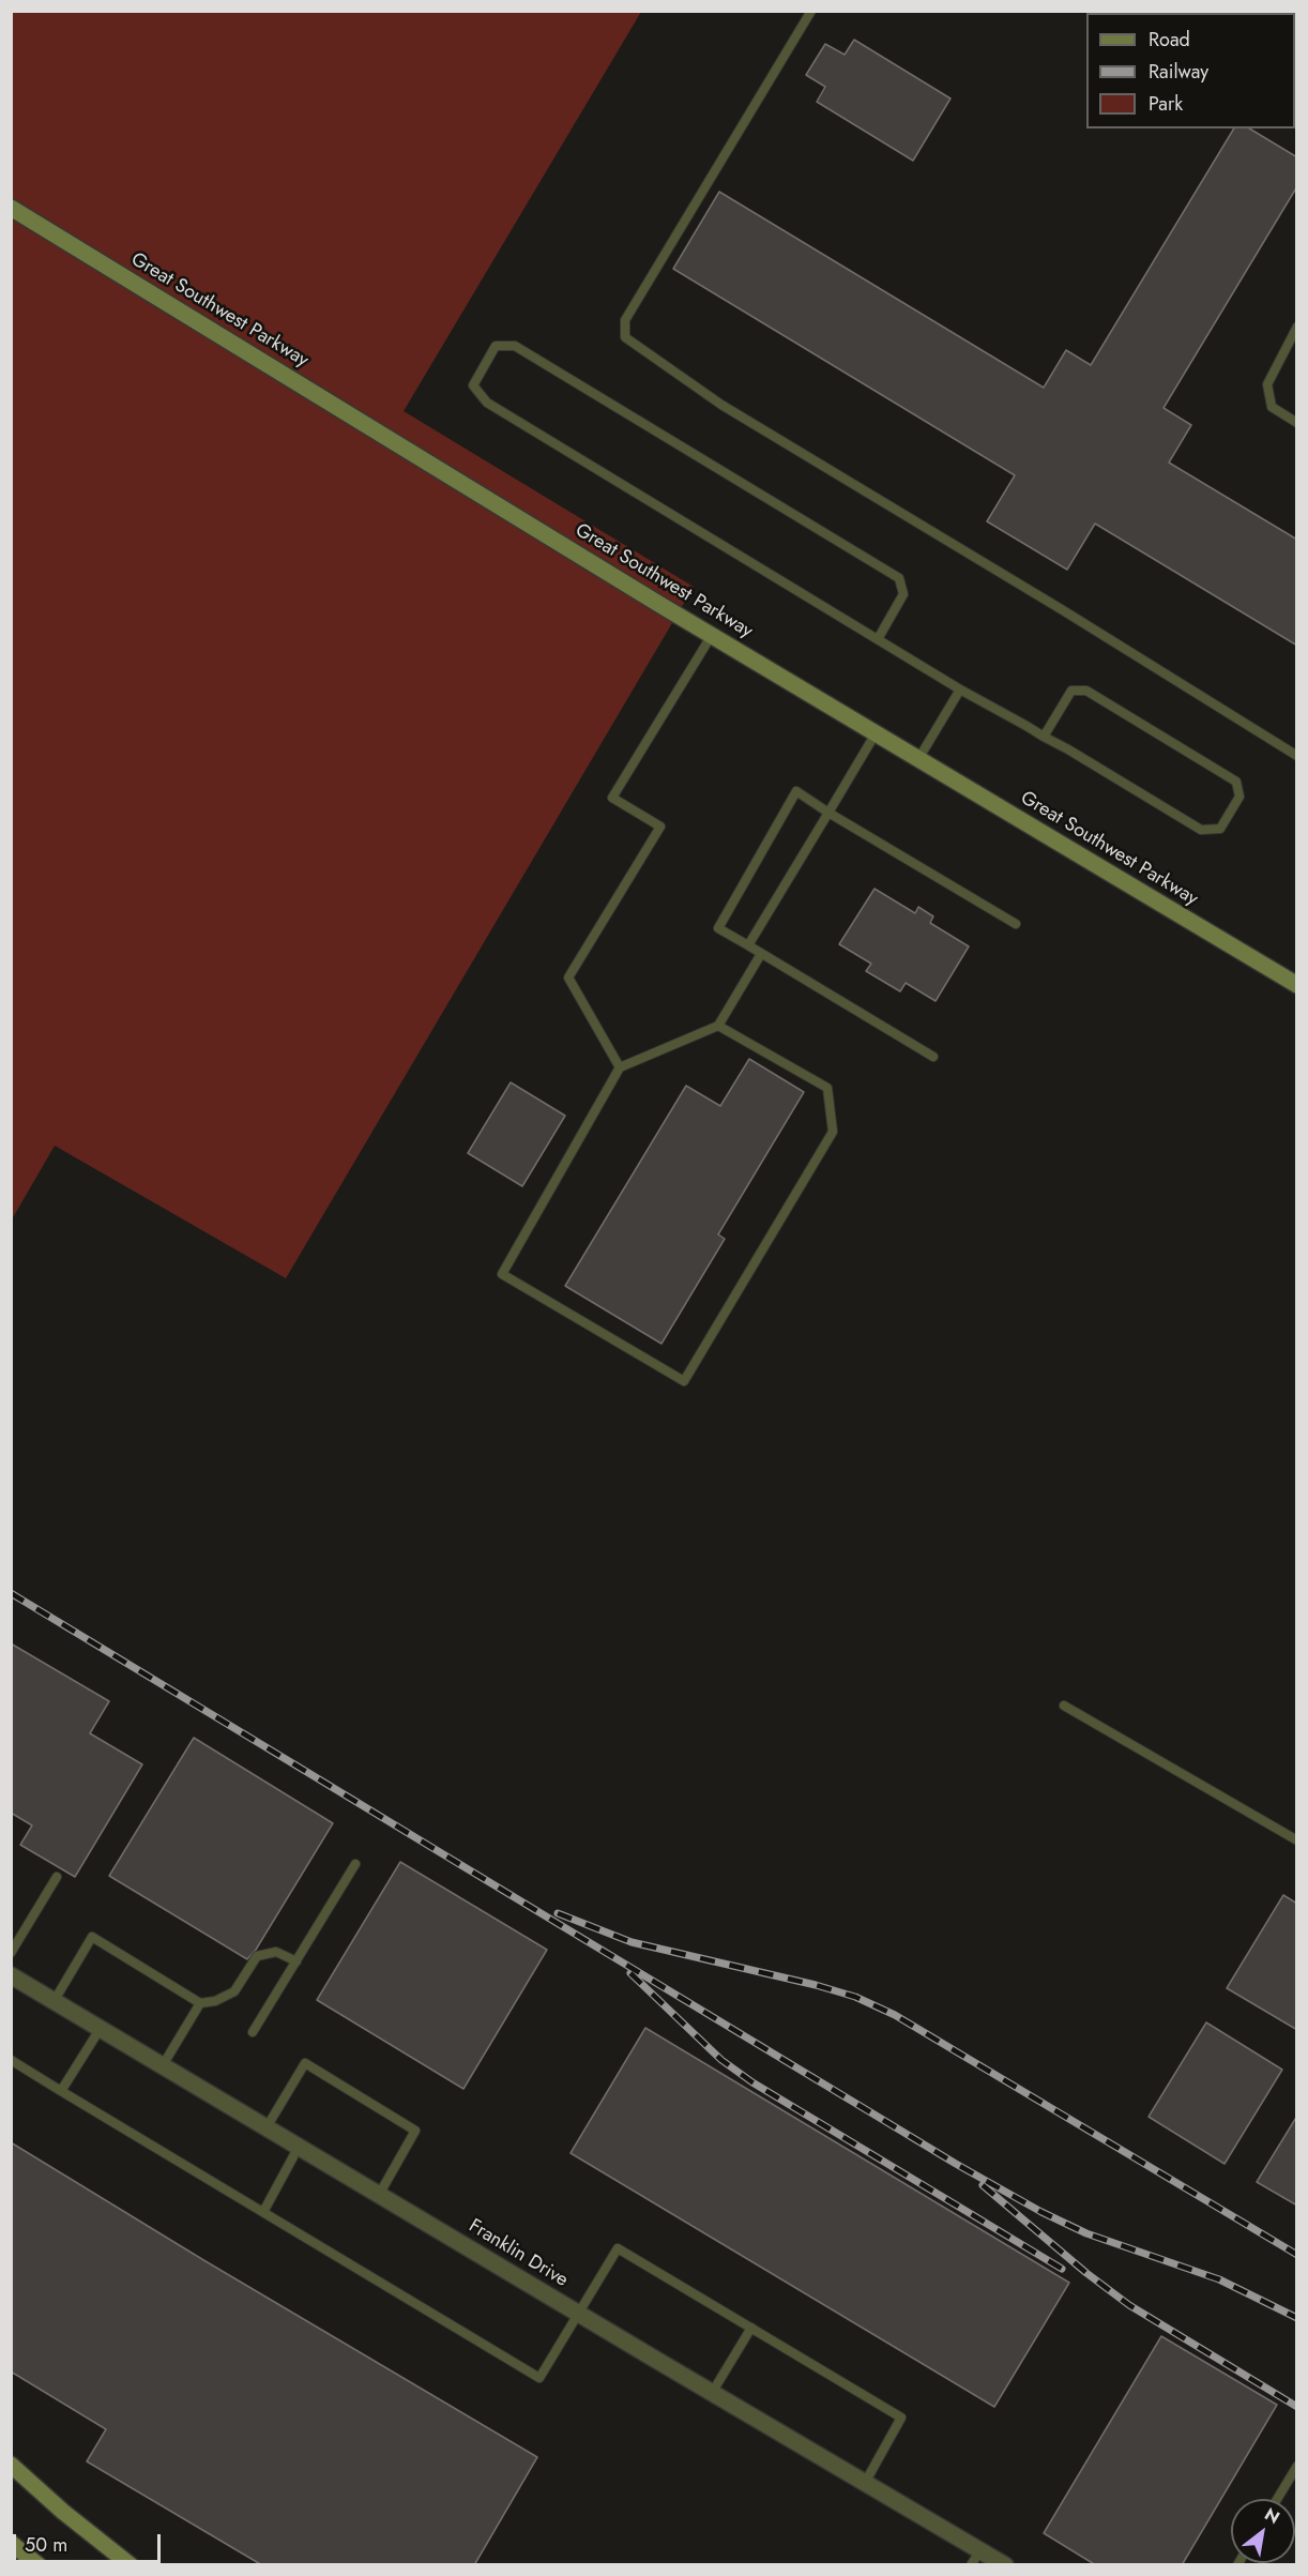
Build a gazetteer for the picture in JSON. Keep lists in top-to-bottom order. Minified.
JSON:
{"streets":{"street":["Great Southwest Parkway","Franklin Drive"]},"legend":["Road","Railway","Park"],"scale_bar":"50 m","north":"top right"}
